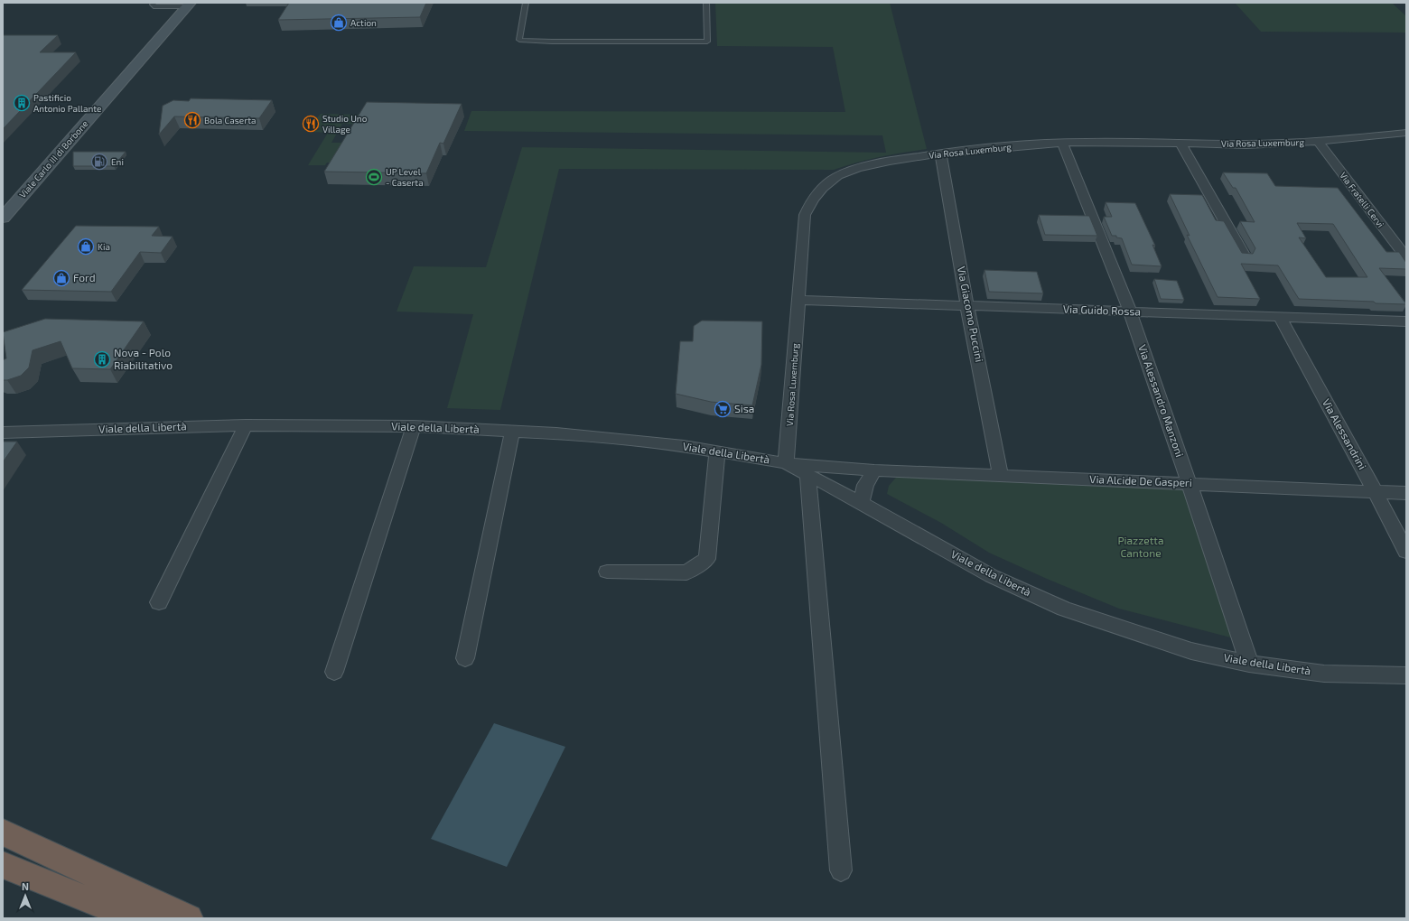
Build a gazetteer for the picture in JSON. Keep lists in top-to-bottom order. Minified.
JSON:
{"streets":{"main road":["Viale Carlo III di Borbone"],"street":["Via Rosa Luxemburg","Via Fratelli Cervi","Via Guido Rossa","Via Giacomo Puccini","Via Alessandro Manzoni","Viale della Libertà","Via Alessandrini","Via Alcide De Gasperi"]},"crossings":[["Via Rosa Luxemburg","Via Fratelli Cervi"],["Via Rosa Luxemburg","Via Guido Rossa"],["Via Rosa Luxemburg","Via Giacomo Puccini"],["Via Rosa Luxemburg","Via Alessandro Manzoni"],["Via Rosa Luxemburg","Viale della Libertà"],["Via Rosa Luxemburg","Via Alcide De Gasperi"],["Via Guido Rossa","Via Giacomo Puccini"],["Via Guido Rossa","Via Alessandro Manzoni"],["Via Guido Rossa","Via Alessandrini"],["Via Giacomo Puccini","Via Alcide De Gasperi"],["Via Alessandro Manzoni","Viale della Libertà"],["Via Alessandro Manzoni","Via Alcide De Gasperi"],["Viale della Libertà","Via Alcide De Gasperi"],["Via Alessandrini","Via Alcide De Gasperi"]],"parks":["Piazzetta Cantone"],"places":{"shop":["Action","Kia","Ford"],"building":["Pastificio Antonio Pallante","Nova - Polo Riabilitativo"],"restaurant":["Bola Caserta","Studio Uno Village"],"fuel station":["Eni"],"sports":["UP Level - Caserta"],"supermarket":["Sisa"]},"north":"top"}
